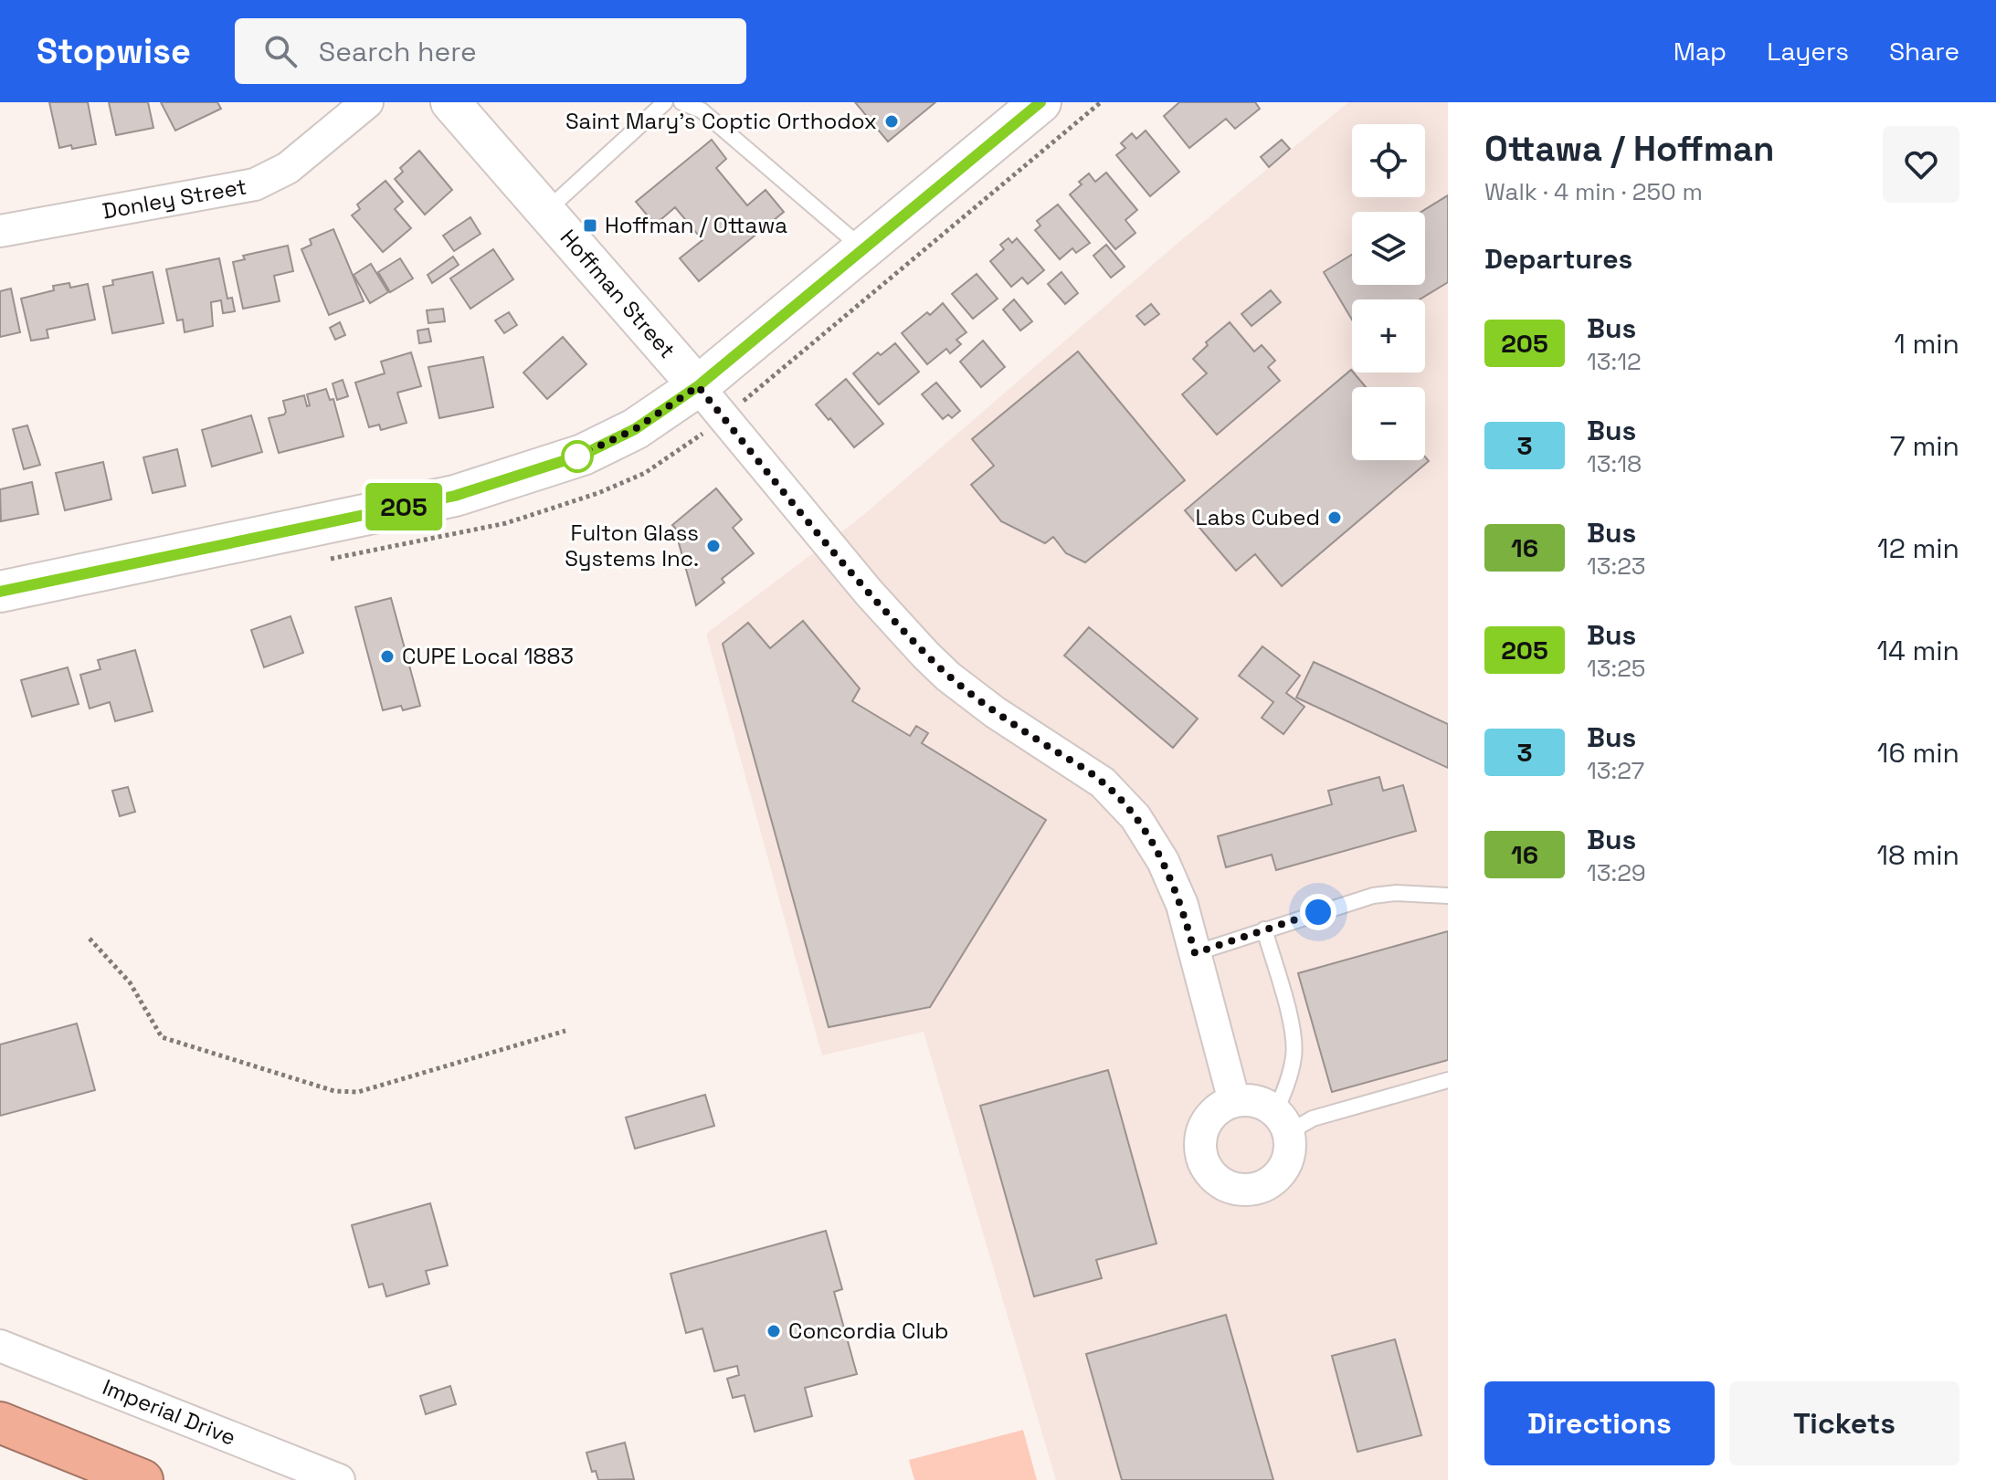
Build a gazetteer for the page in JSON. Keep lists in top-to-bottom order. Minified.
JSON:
{"streets":{"street":["Donley Street","Hoffman Street","Imperial Drive"]},"places":{"other":["Saint Mary's Coptic Orthodox","Labs Cubed","Fulton Glass Systems Inc.","CUPE Local 1883","Concordia Club"],"transit":["Hoffman / Ottawa"]},"lines":["bus line 205"],"page":{"header":"Stopwise","search":"Search here","nav":["Map","Layers","Share"],"on_map":"205","heading":[["Ottawa / Hoffman","Walk · 4 min · 250 m"],"Departures"],"map_buttons":["+","−"],"list":[{"mark":"205","name":"Bus","note":"13:12","value":"1 min"},{"mark":"3","name":"Bus","note":"13:18","value":"7 min"},{"mark":"16","name":"Bus","note":"13:23","value":"12 min"},{"mark":"205","name":"Bus","note":"13:25","value":"14 min"},{"mark":"3","name":"Bus","note":"13:27","value":"16 min"},{"mark":"16","name":"Bus","note":"13:29","value":"18 min"}],"buttons":["Directions","Tickets"]}}
